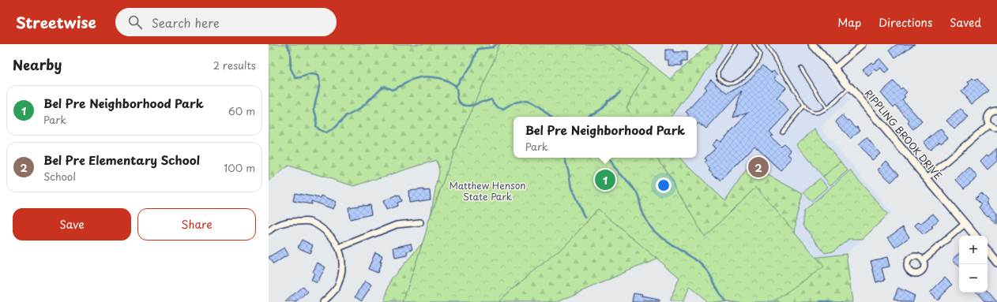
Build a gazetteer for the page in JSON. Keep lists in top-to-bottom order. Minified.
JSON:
{"streets":{"street":["RIPPLING BROOK DRIVE"]},"parks":["Matthew Henson State Park"],"page":{"header":"Streetwise","search":"Search here","nav":["Map","Directions","Saved"],"heading":["Nearby","2 results"],"list":[{"mark":"1","name":"Bel Pre Neighborhood Park","note":"Park","value":"60 m"},{"mark":"2","name":"Bel Pre Elementary School","note":"School","value":"100 m"}],"popup":["Bel Pre Neighborhood Park","Park"],"pins":["2","1"],"buttons":["Save","Share"],"map_buttons":["+","−"]}}
